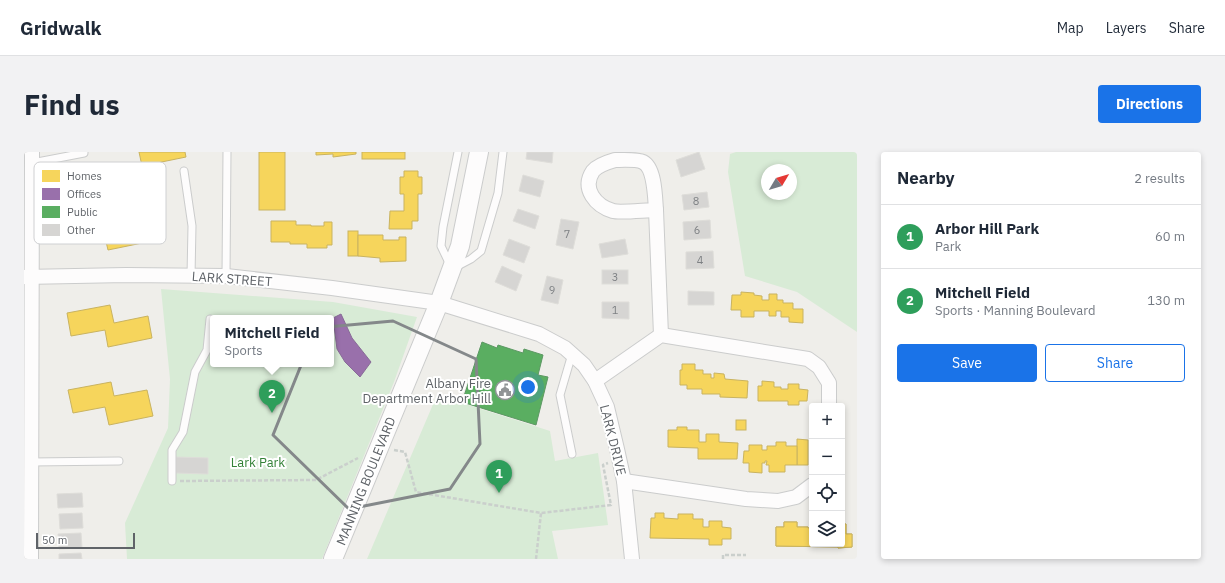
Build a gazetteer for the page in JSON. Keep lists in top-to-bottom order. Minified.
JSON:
{"streets":{"street":["LARK STREET","LARK DRIVE","MANNING BOULEVARD"]},"crossings":[["LARK STREET","LARK DRIVE"],["LARK STREET","MANNING BOULEVARD"],["LARK DRIVE","MANNING BOULEVARD"]],"parks":["Lark Park"],"places":{"public building":["Albany Fire Department Arbor Hill"]},"house_numbers":["8","6","7","4","3","9","1"],"legend":["Homes","Offices","Public","Other"],"scale_bar":"50 m","north":"top right","page":{"header":"Gridwalk","nav":["Map","Layers","Share"],"buttons":["Directions",["Save","Share"]],"title":"Find us","heading":["Nearby","2 results"],"list":[{"mark":"1","name":"Arbor Hill Park","note":"Park","value":"60 m"},{"mark":"2","name":"Mitchell Field","note":"Sports · Manning Boulevard","value":"130 m"}],"popup":["Mitchell Field","Sports"],"pins":["2","1"],"map_buttons":["+","−"],"scale":"50 m"}}
